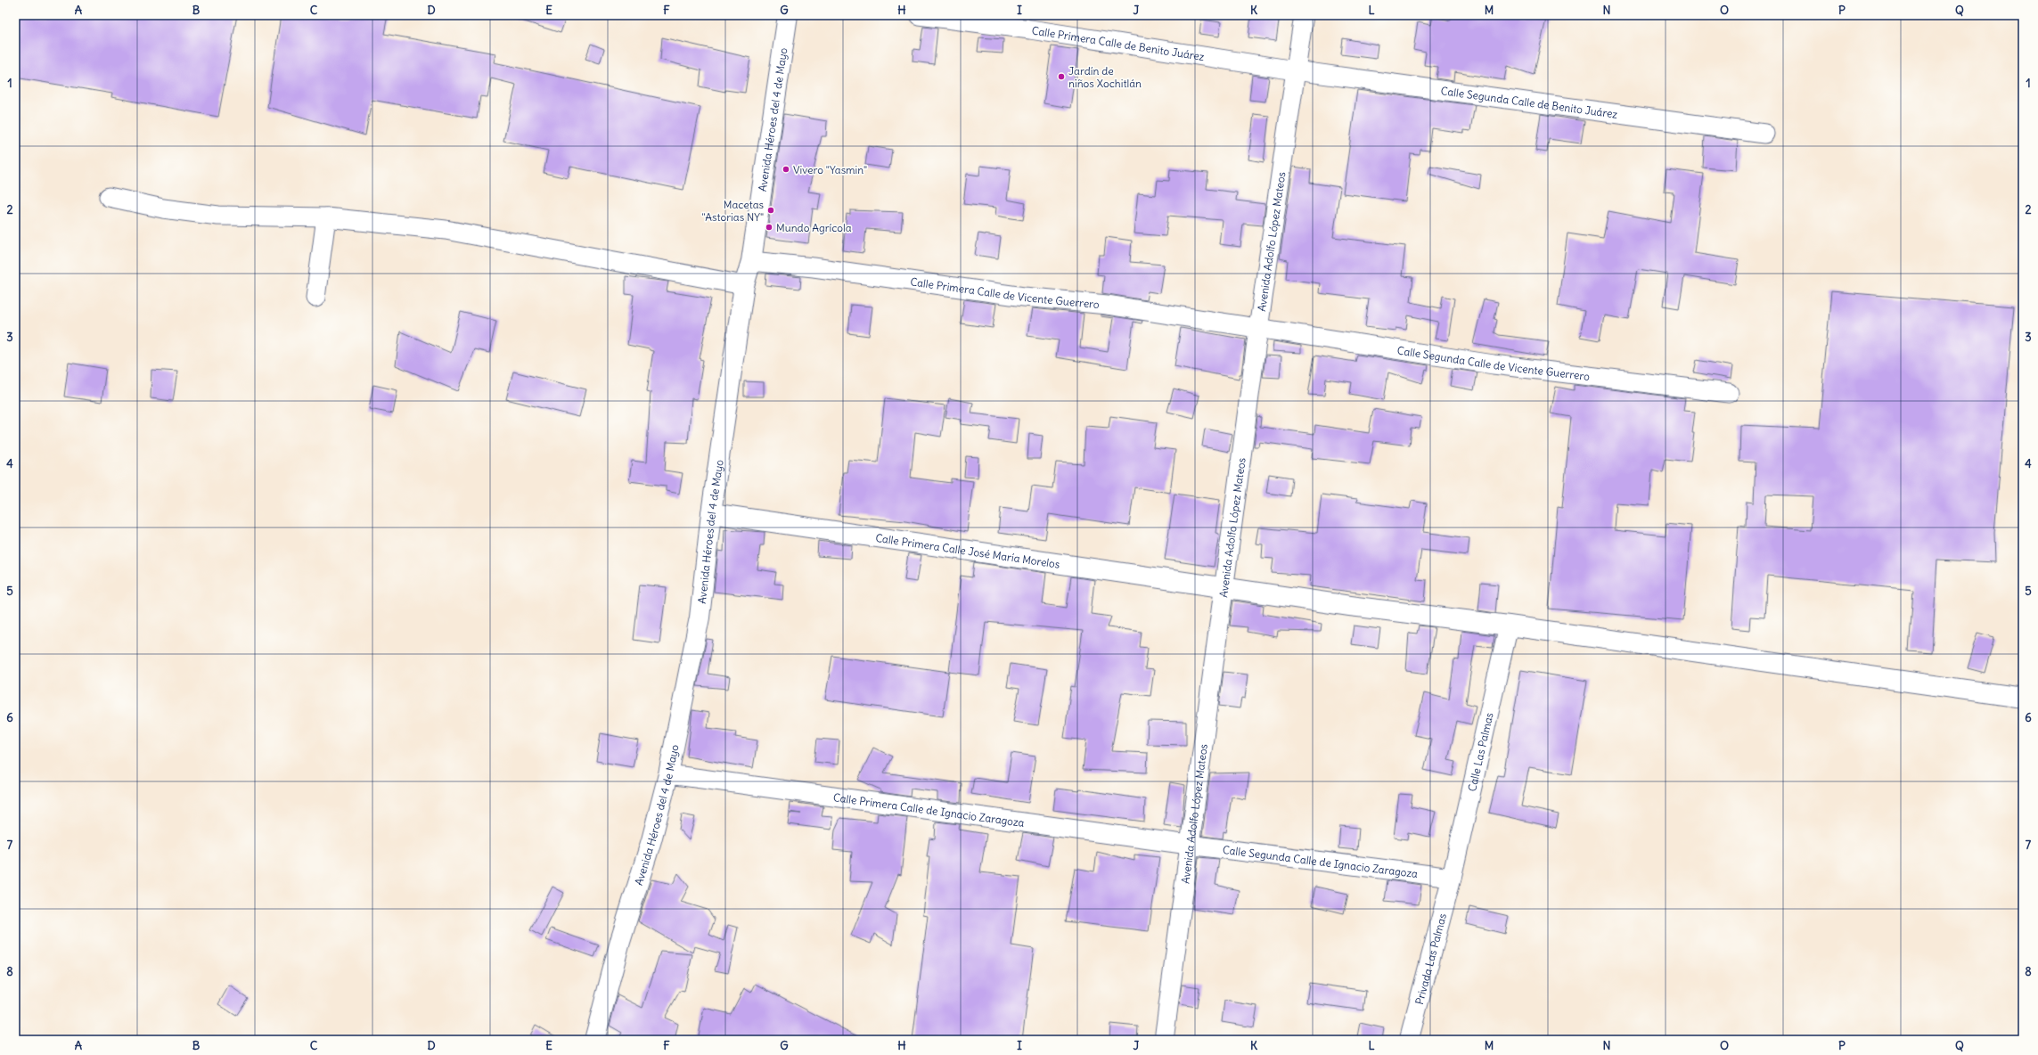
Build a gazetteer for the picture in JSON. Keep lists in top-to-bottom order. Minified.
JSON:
{"streets":{"street":["Calle Primera Calle de Benito Juárez","Calle Segunda Calle de Benito Juárez","Avenida Héroes del 4 de Mayo","Avenida Adolfo López Mateos","Calle Primera Calle de Vicente Guerrero","Calle Segunda Calle de Vicente Guerrero","Calle Primera Calle José María Morelos","Calle Las Palmas","Calle Primera Calle de Ignacio Zaragoza","Calle Segunda Calle de Ignacio Zaragoza","Privada Las Palmas"]},"crossings":[["Calle Primera Calle de Benito Juárez","Calle Segunda Calle de Benito Juárez"],["Calle Primera Calle de Benito Juárez","Avenida Adolfo López Mateos"],["Calle Segunda Calle de Benito Juárez","Avenida Adolfo López Mateos"],["Avenida Héroes del 4 de Mayo","Calle Primera Calle de Vicente Guerrero"],["Avenida Héroes del 4 de Mayo","Calle Primera Calle José María Morelos"],["Avenida Héroes del 4 de Mayo","Calle Primera Calle de Ignacio Zaragoza"],["Avenida Adolfo López Mateos","Calle Primera Calle de Vicente Guerrero"],["Avenida Adolfo López Mateos","Calle Segunda Calle de Vicente Guerrero"],["Avenida Adolfo López Mateos","Calle Primera Calle José María Morelos"],["Avenida Adolfo López Mateos","Calle Primera Calle de Ignacio Zaragoza"],["Avenida Adolfo López Mateos","Calle Segunda Calle de Ignacio Zaragoza"],["Calle Primera Calle de Vicente Guerrero","Calle Segunda Calle de Vicente Guerrero"],["Calle Primera Calle José María Morelos","Calle Las Palmas"],["Calle Las Palmas","Calle Segunda Calle de Ignacio Zaragoza"],["Calle Las Palmas","Privada Las Palmas"],["Calle Primera Calle de Ignacio Zaragoza","Calle Segunda Calle de Ignacio Zaragoza"],["Calle Segunda Calle de Ignacio Zaragoza","Privada Las Palmas"]],"places":["Jardín de niños Xochitlán","Vivero \"Yasmin\"","Macetas \"Astorias NY\"","Mundo Agrícola"],"grid":{"columns":["A","B","C","D","E","F","G","H","I","J","K","L","M","N","O","P","Q"],"rows":["1","2","3","4","5","6","7","8"]}}
